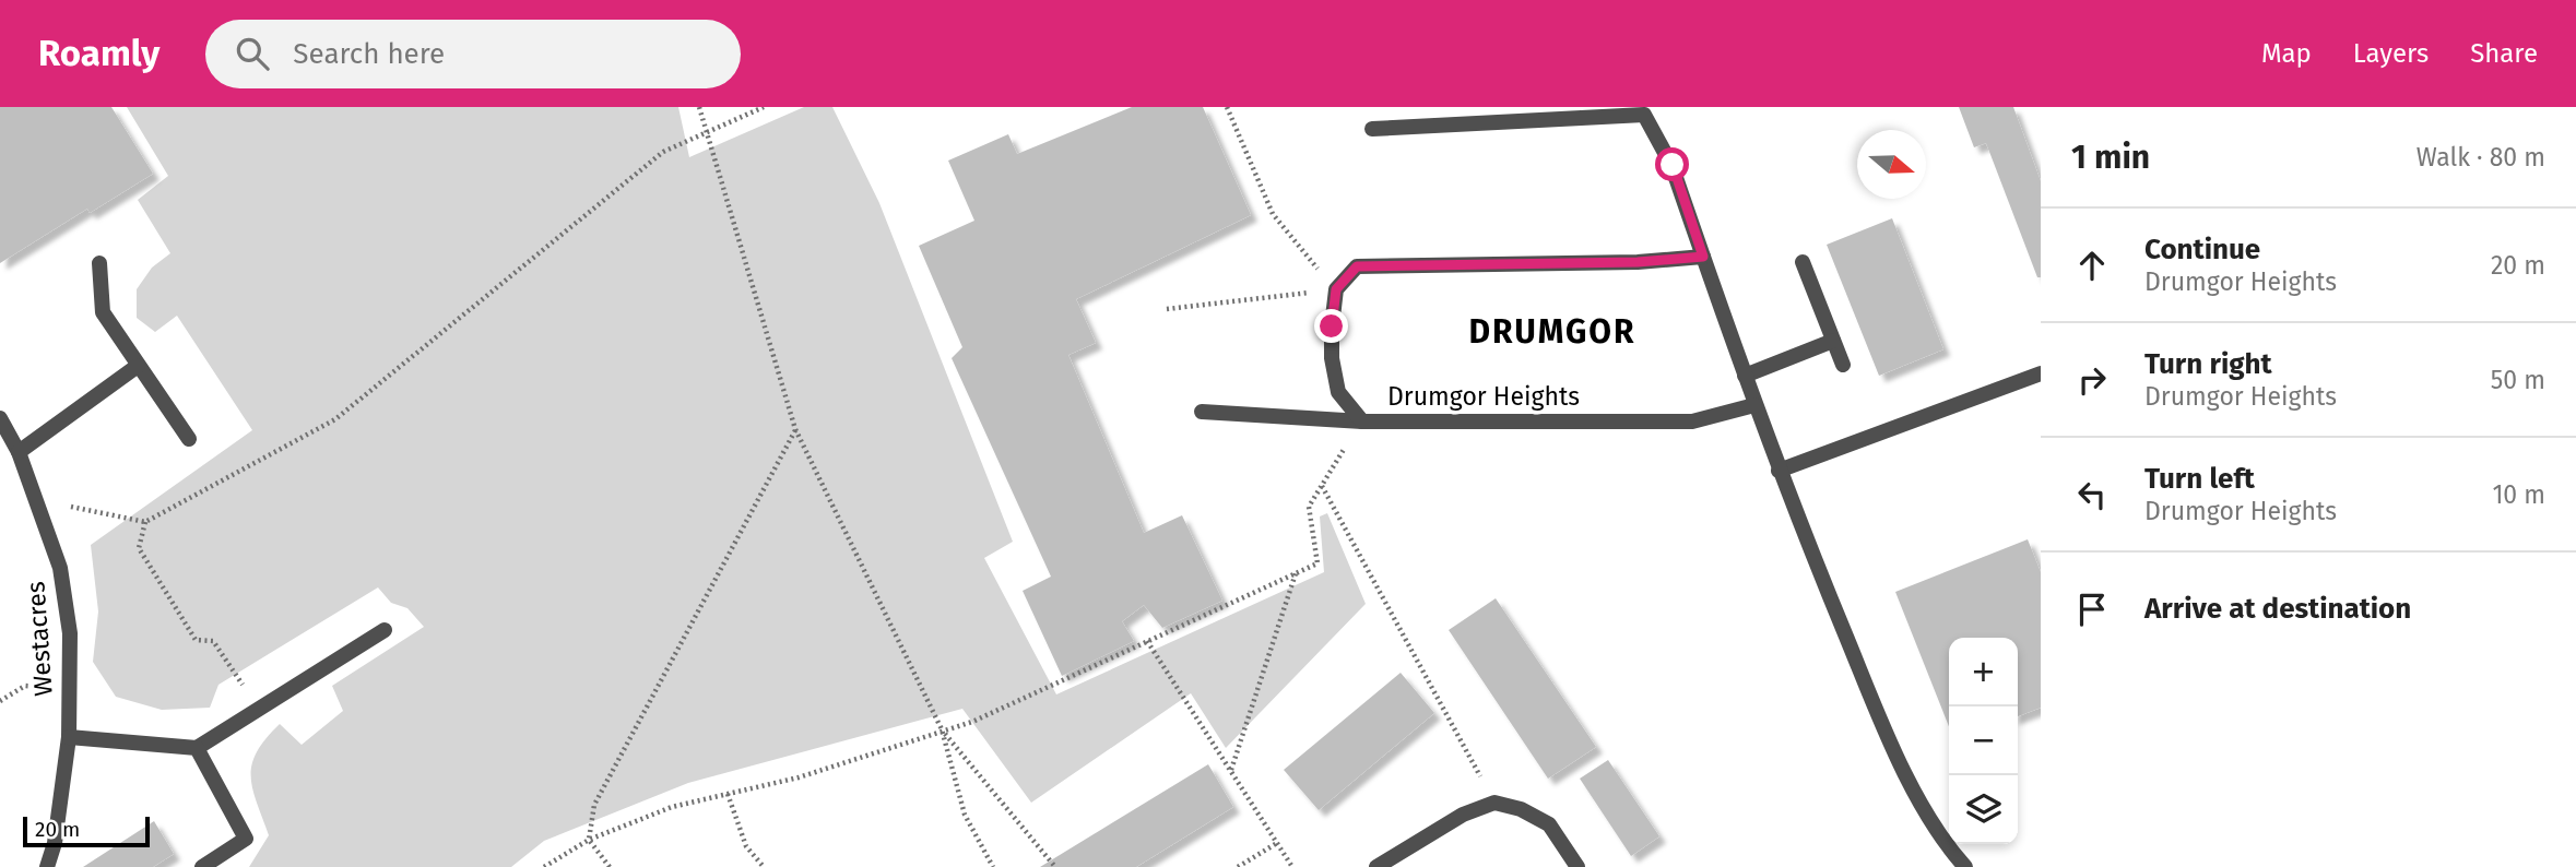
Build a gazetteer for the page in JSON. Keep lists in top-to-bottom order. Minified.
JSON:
{"streets":{"street":["Drumgor Heights","Westacres"]},"districts":["DRUMGOR"],"scale_bar":"20 m","north":"right","page":{"header":"Roamly","search":"Search here","nav":["Map","Layers","Share"],"heading":["1 min","Walk · 80 m"],"list":[["Continue","Drumgor Heights","20 m"],["Turn right","Drumgor Heights","50 m"],["Turn left","Drumgor Heights","10 m"],"Arrive at destination"],"map_buttons":["+","−"],"scale":"20 m"}}
